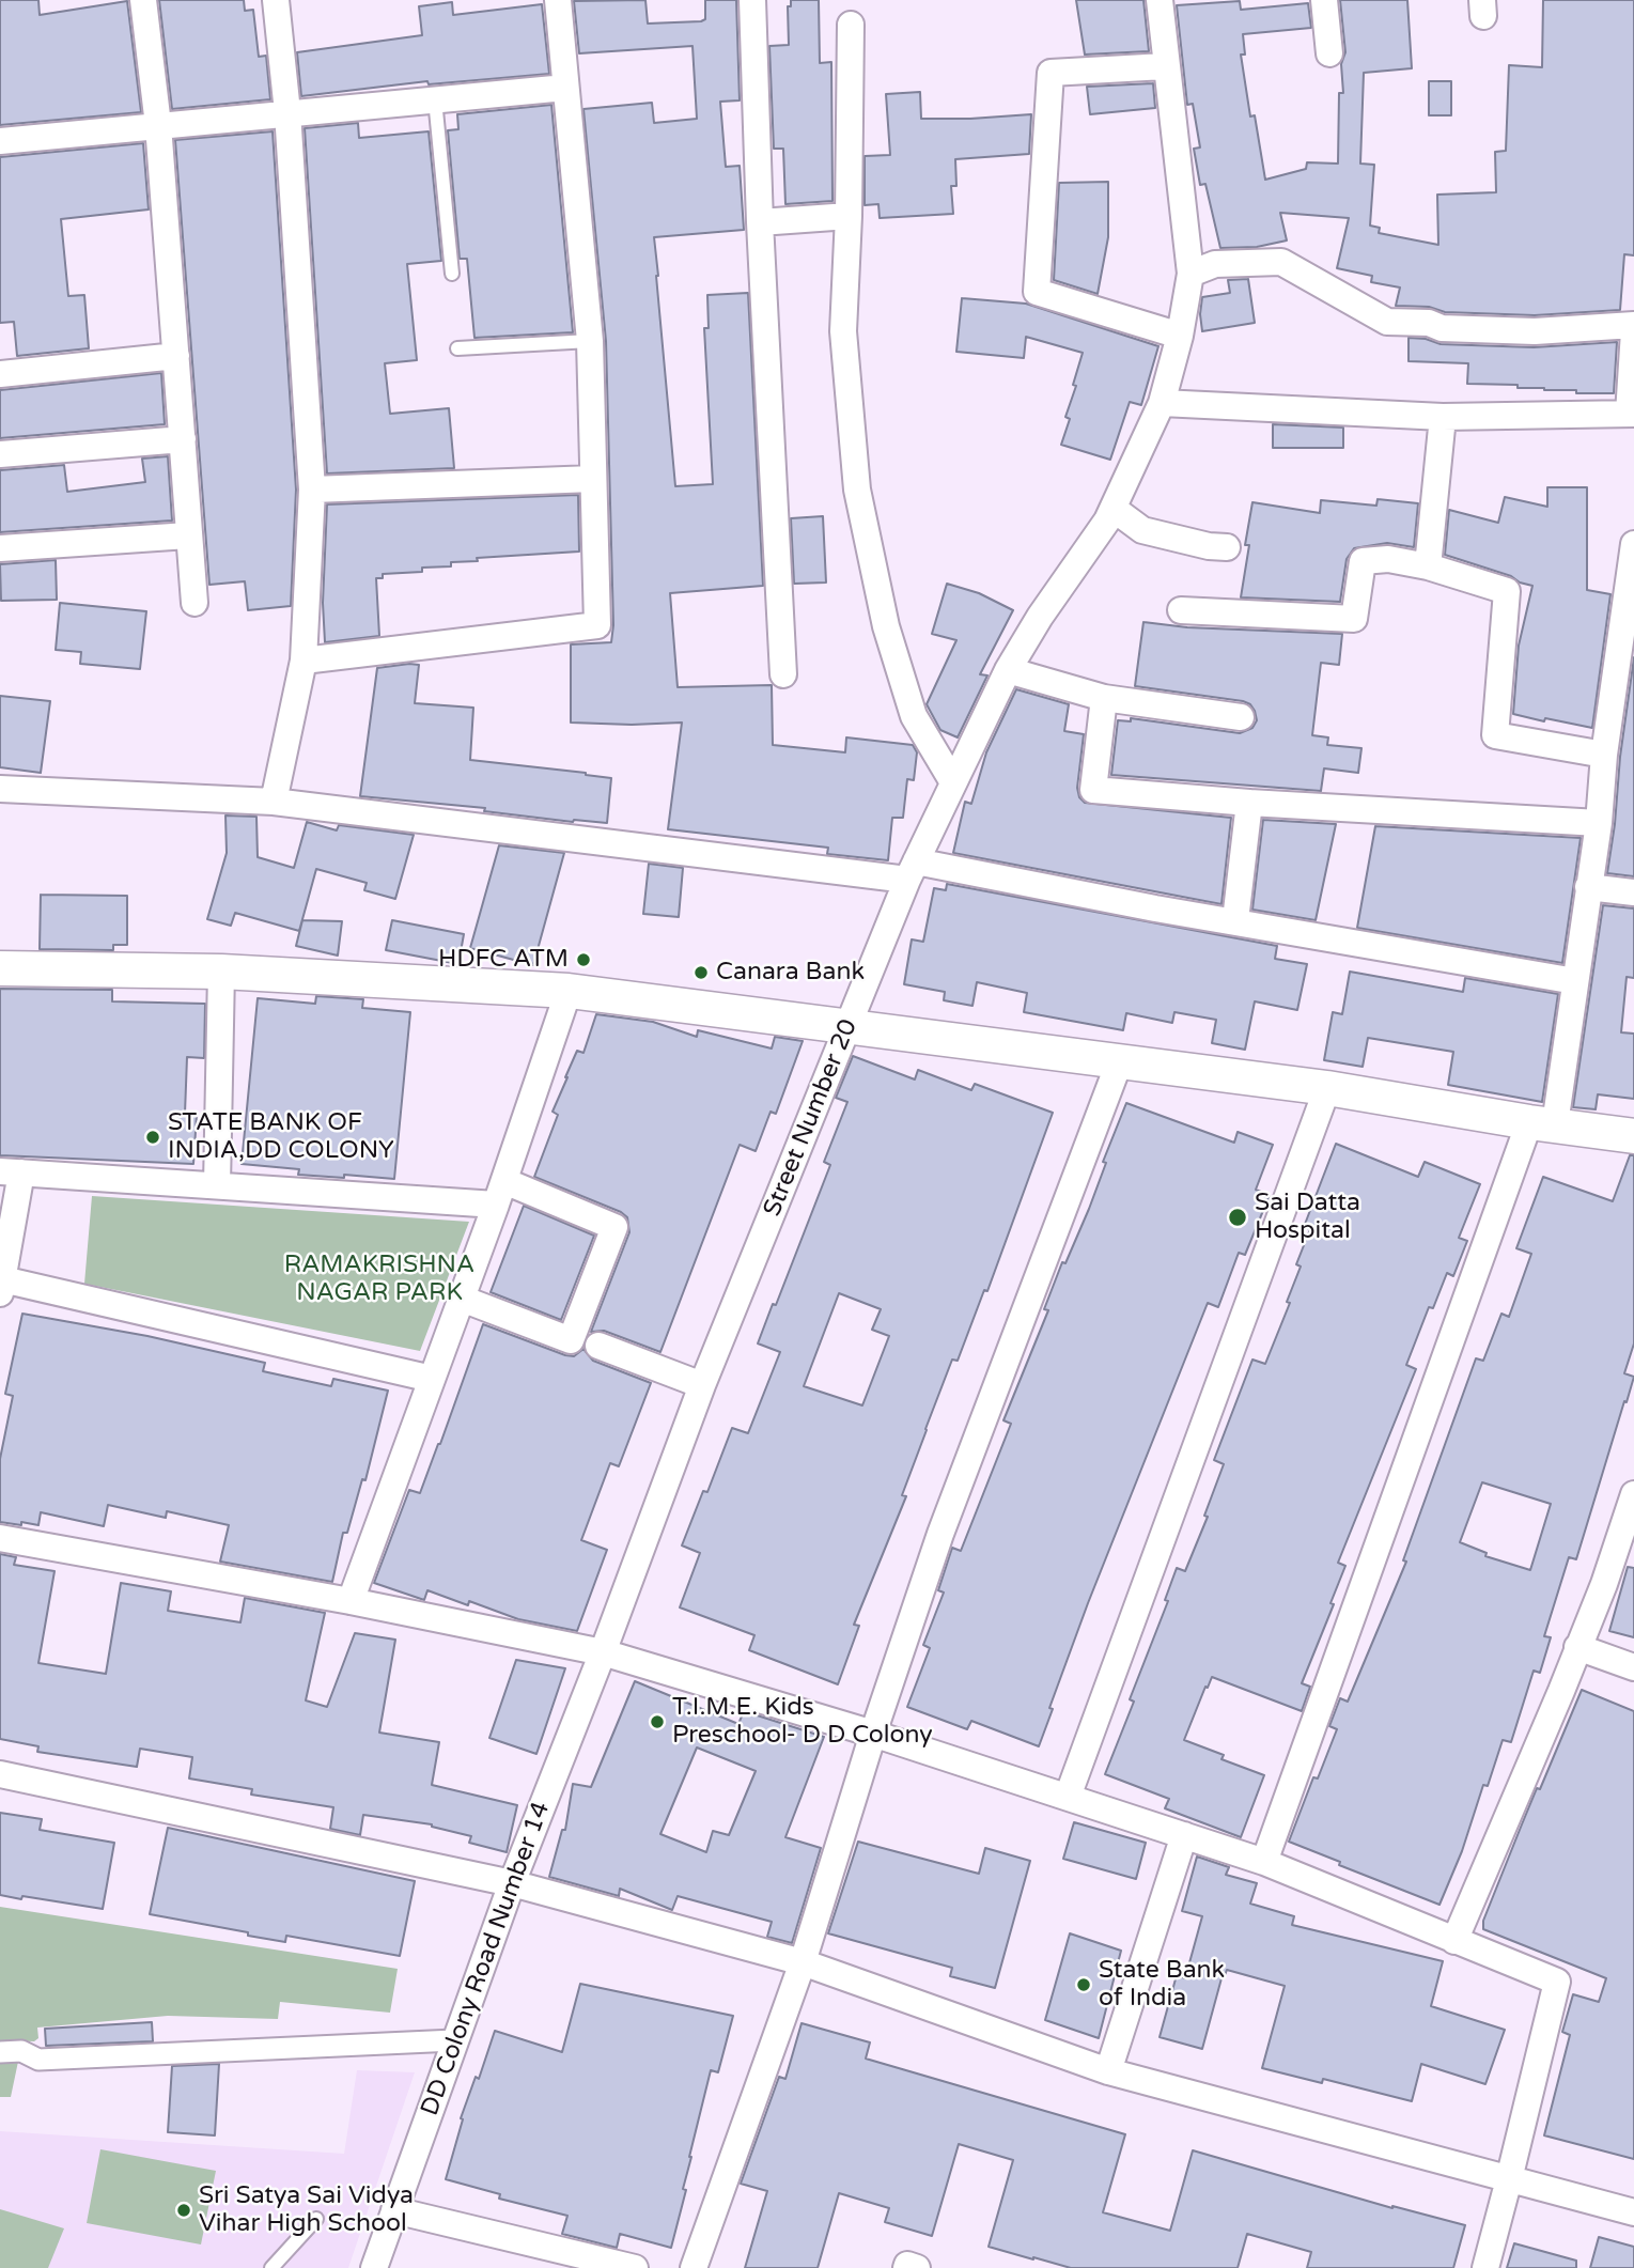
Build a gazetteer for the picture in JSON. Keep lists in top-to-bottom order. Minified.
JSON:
{"streets":{"street":["Street Number 20","DD Colony Road Number 14"]},"crossings":[["Street Number 20","DD Colony Road Number 14"]],"parks":["RAMAKRISHNA NAGAR PARK"],"places":["HDFC ATM","Canara Bank","STATE BANK OF INDIA,DD COLONY","Sai Datta Hospital","T.I.M.E. Kids Preschool- D D Colony","State Bank of India","Sri Satya Sai Vidya Vihar High School"]}
